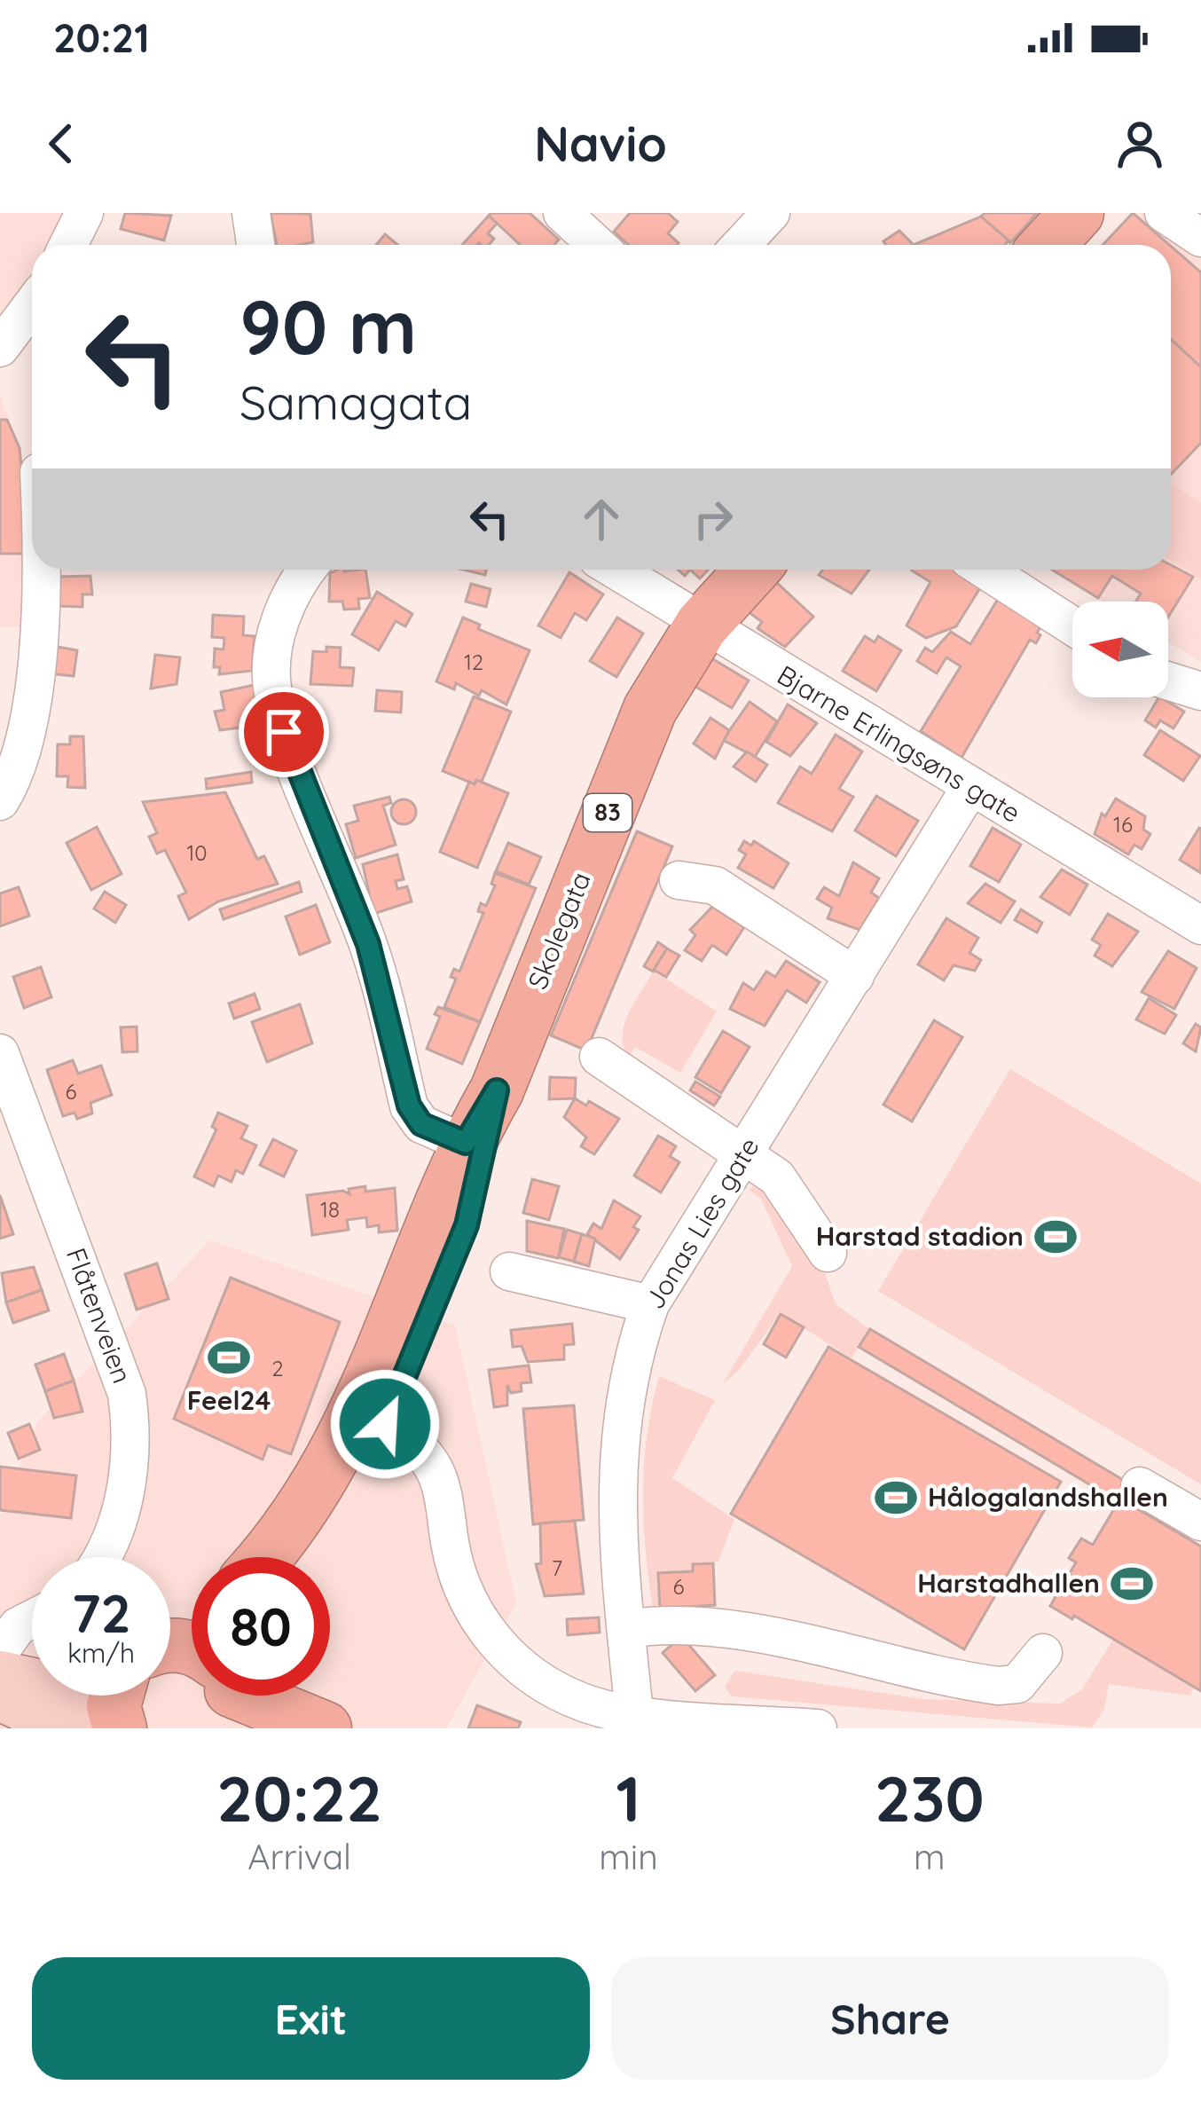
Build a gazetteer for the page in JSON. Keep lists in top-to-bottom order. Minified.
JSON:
{"streets":{"highway":["83","Skolegata"],"street":["Bjarne Erlingsøns gate","Jonas Lies gate","Flåtenveien"]},"crossings":[["Bjarne Erlingsøns gate","Skolegata"],["Bjarne Erlingsøns gate","Jonas Lies gate"],["83","Skolegata"]],"places":{"sports":["Harstad stadion","Feel24","Hålogalandshallen","Harstadhallen"]},"house_numbers":["12","16","10","6","18","2","7","6"],"north":"left","page":{"status":"20:21","header":"Navio","turn":["90 m","Samagata"],"speed":"72 km/h","limit":"80","eta":["20:22","Arrival","1","min","230","m"],"buttons":["Exit","Share"]}}
